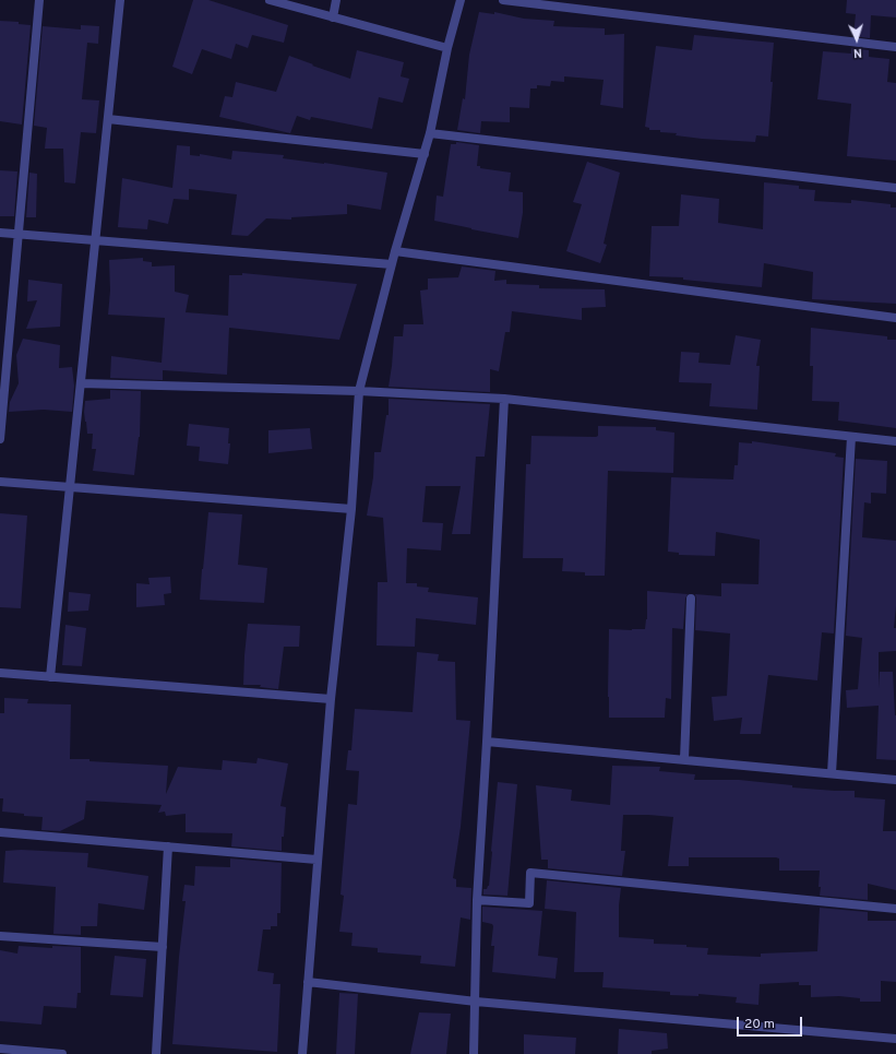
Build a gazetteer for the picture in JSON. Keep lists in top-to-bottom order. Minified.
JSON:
{"scale_bar":"20 m","north":"bottom"}
